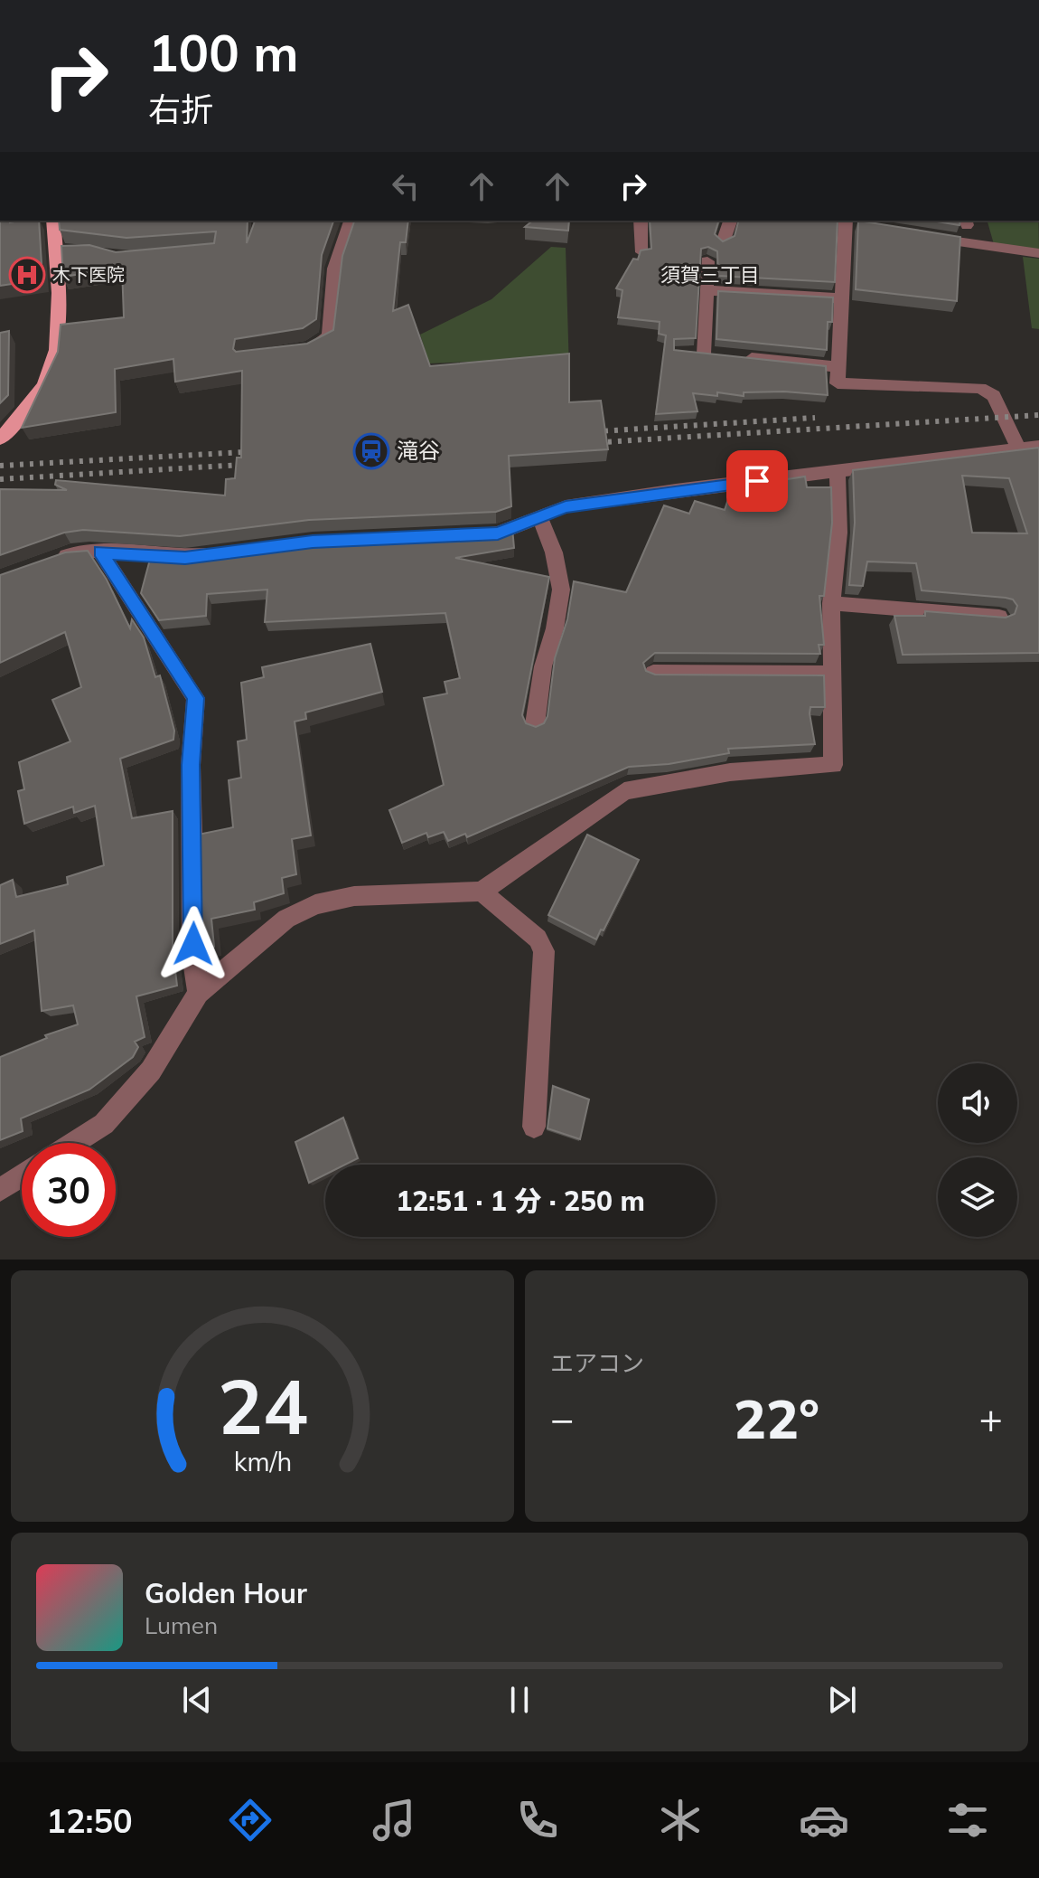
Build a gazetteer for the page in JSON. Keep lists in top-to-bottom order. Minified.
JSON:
{"districts":["須賀三丁目"],"places":{"hospital":["木下医院"],"station":["滝谷"]},"page":{"turn":["100 m","右折"],"limit":"30","trip":"12:51 · 1 分 · 250 m","tile":"エアコン","heat":["−","22°","+"],"song":["Golden Hour","Lumen"],"tabs":"12:50","gauge":["24","km/h"]}}
